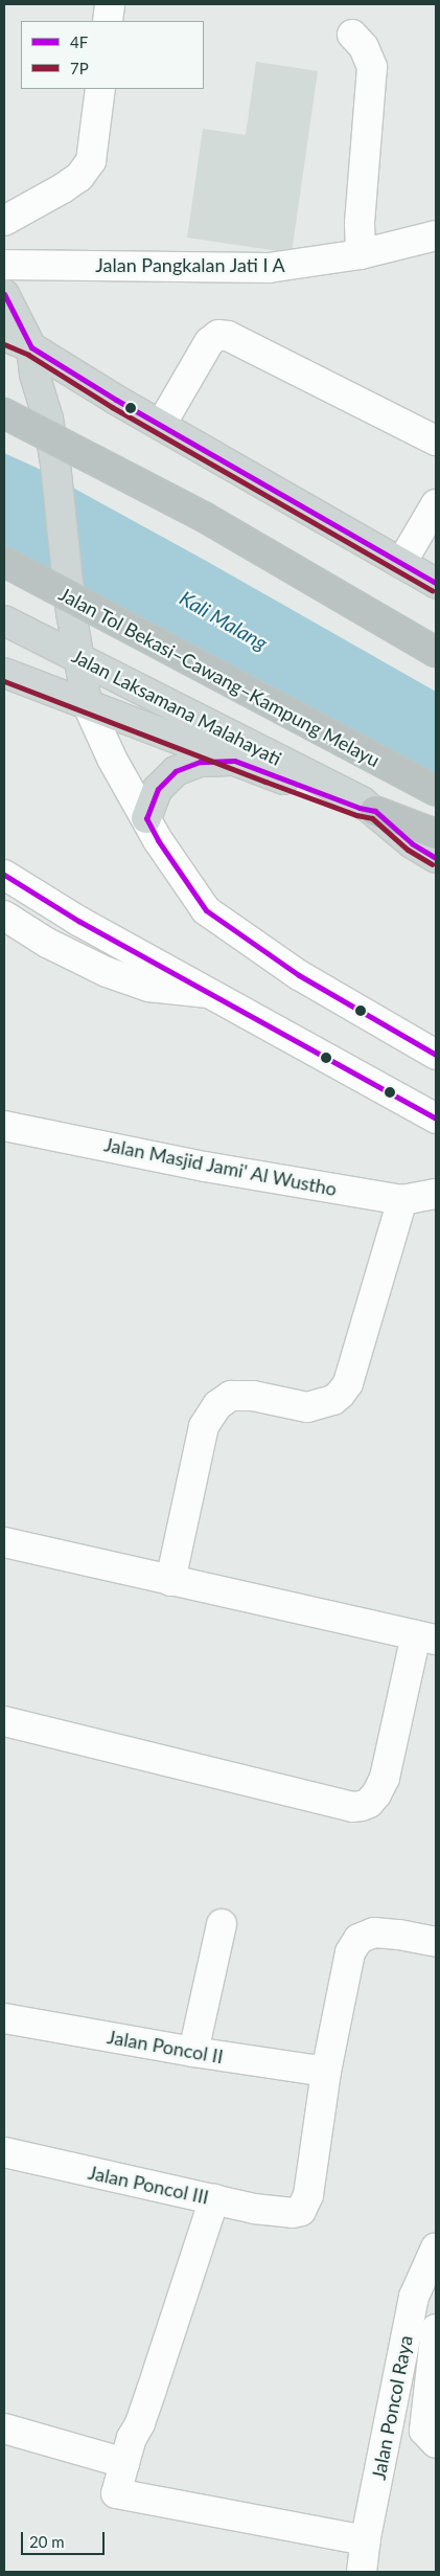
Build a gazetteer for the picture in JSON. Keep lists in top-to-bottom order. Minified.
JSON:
{"streets":{"highway":["Jalan Tol Bekasi–Cawang–Kampung Melayu"],"main road":["Jalan Laksamana Malahayati"],"street":["Jalan Pangkalan Jati I A","Jalan Masjid Jami' Al Wustho","Jalan Poncol II","Jalan Poncol III","Jalan Poncol Raya"]},"crossings":[["Jalan Poncol II","Jalan Poncol III"]],"water":["Kali Malang"],"lines":["transit line 4F","transit line 7P"],"legend":["4F","7P"],"scale_bar":"20 m"}
